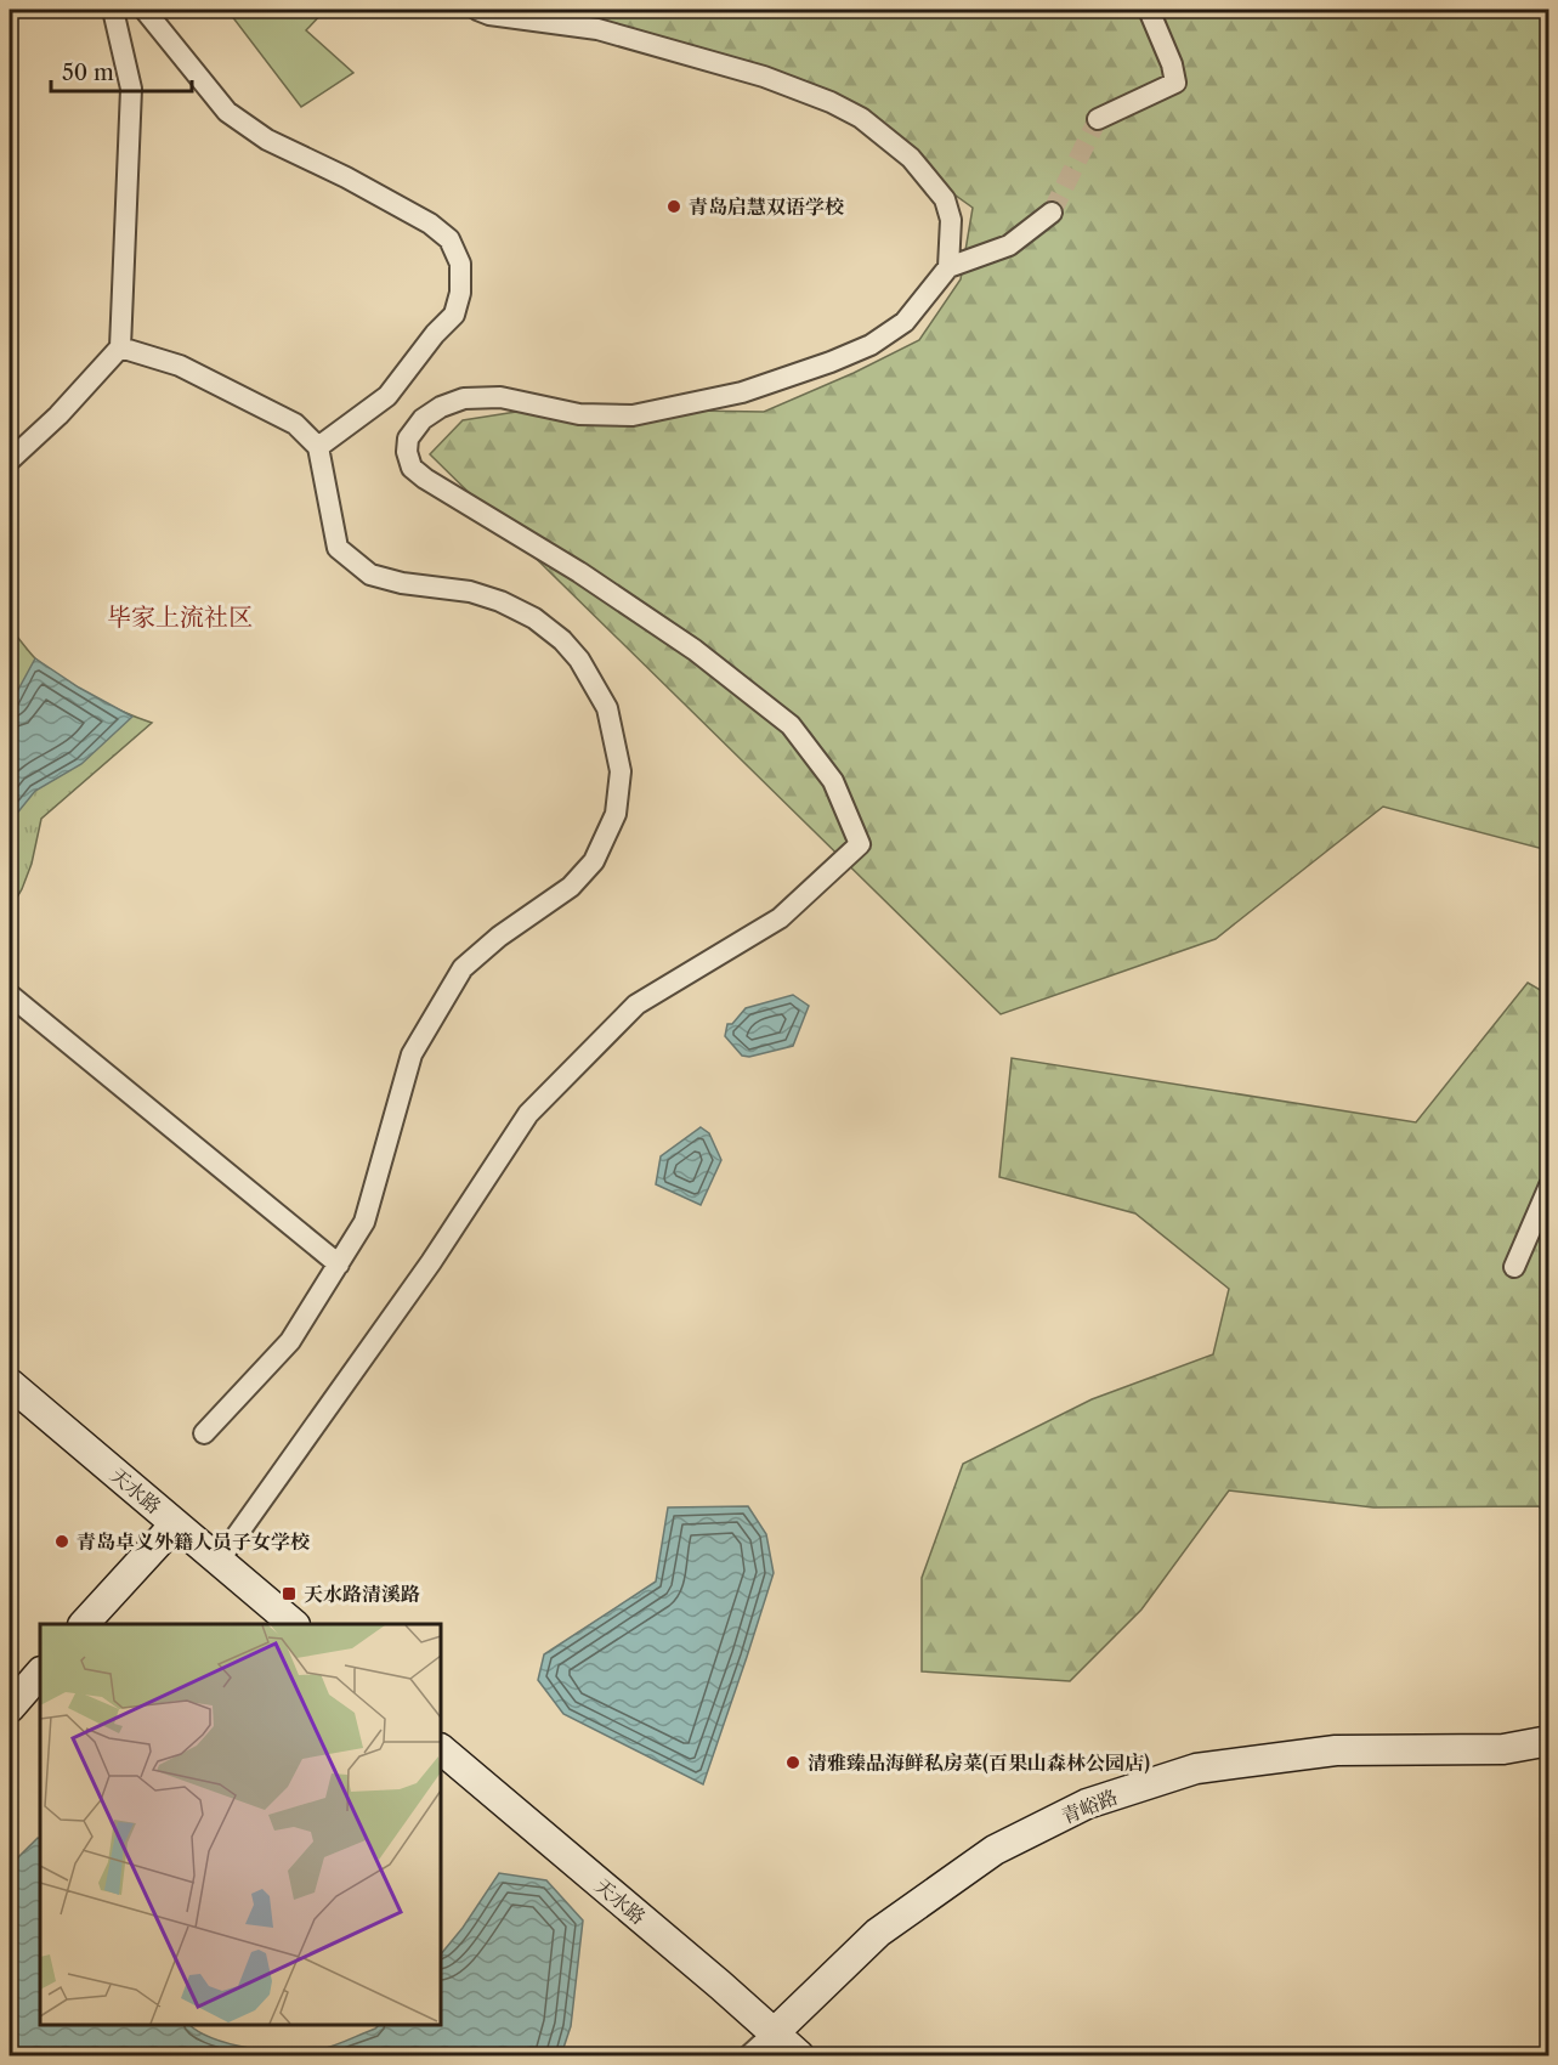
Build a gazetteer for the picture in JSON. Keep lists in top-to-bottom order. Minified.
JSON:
{"streets":{"street":["天水路","青峪路"]},"crossings":[["天水路","青峪路"]],"districts":["毕家上流社区"],"places":{"other":["青岛启慧双语学校","青岛卓义外籍人员子女学校","清雅臻品海鲜私房菜(百果山森林公园店)"],"transit":["天水路清溪路"]},"scale_bar":"50 m"}
